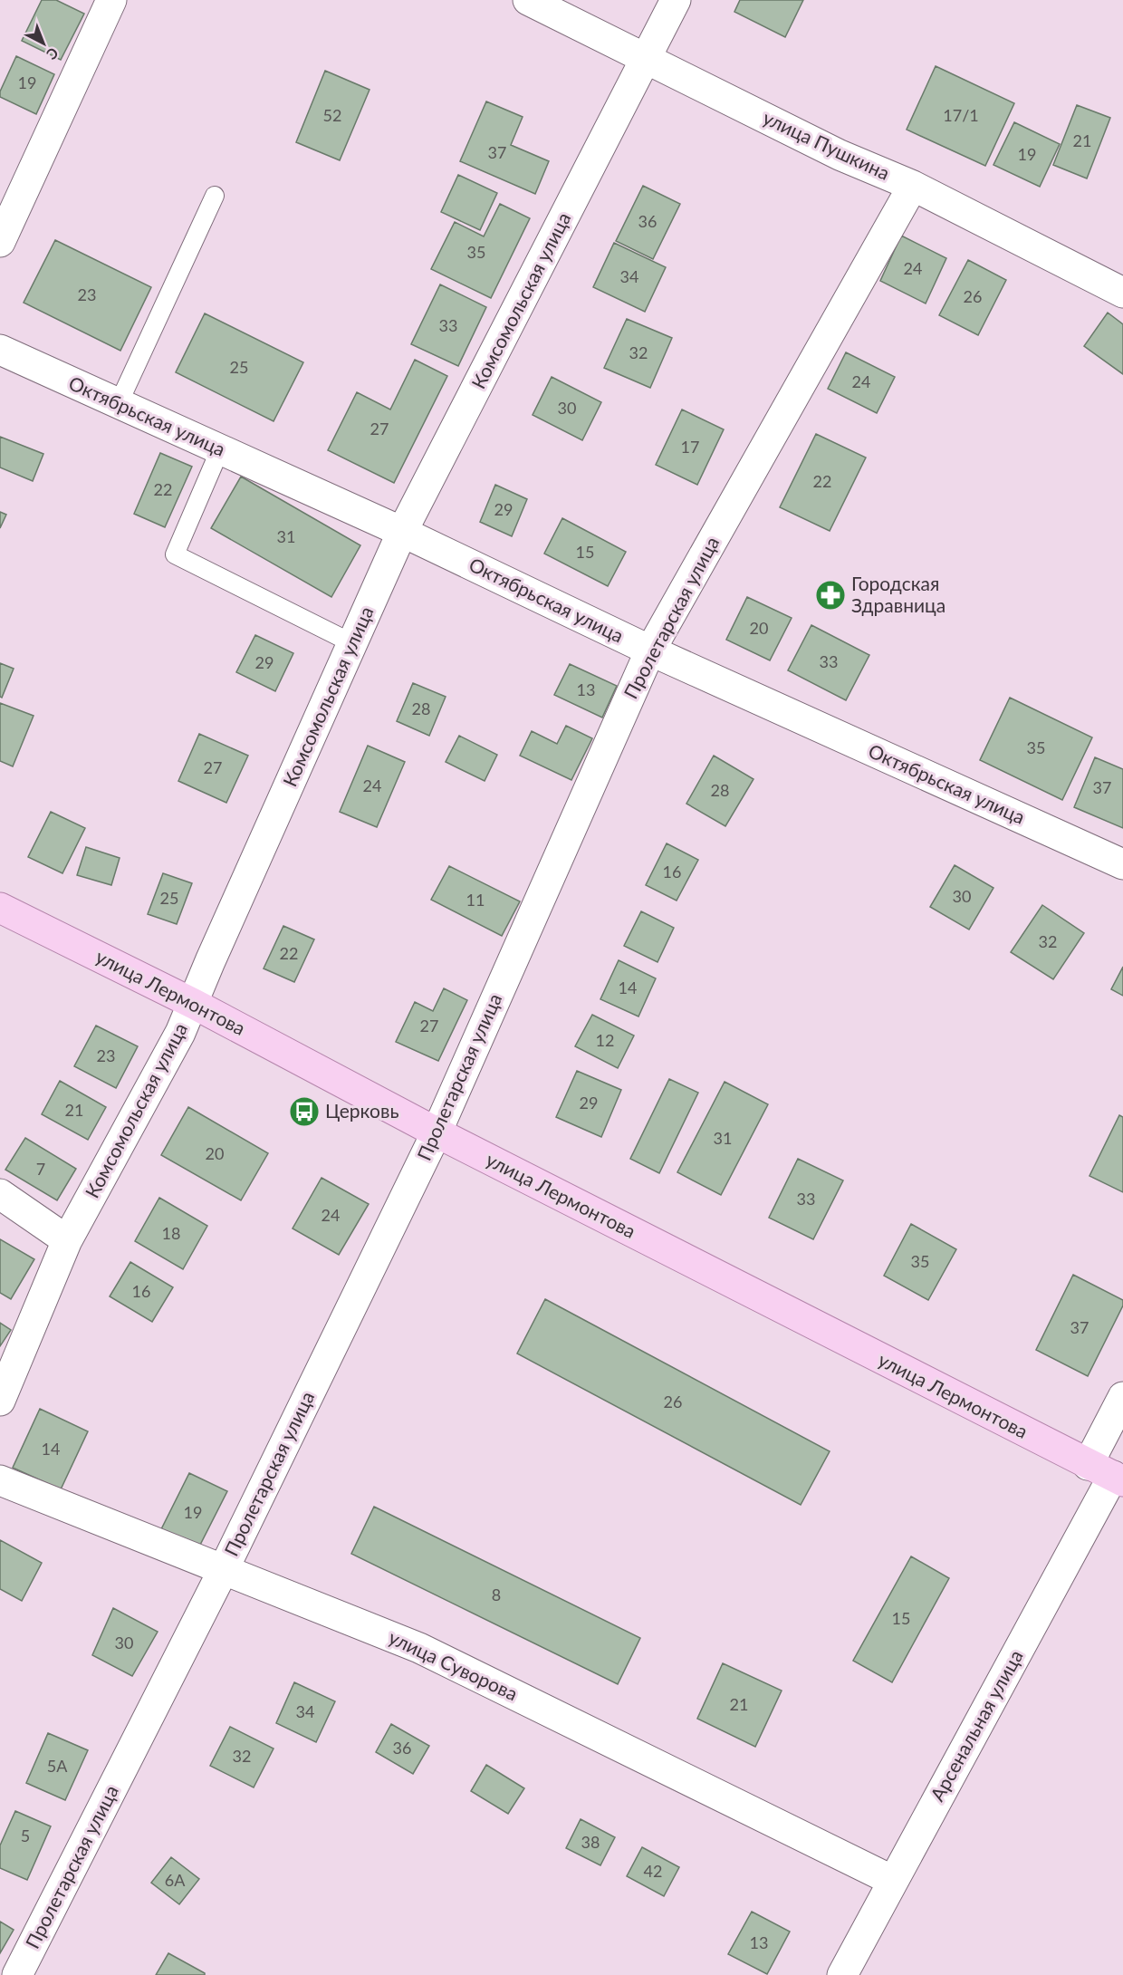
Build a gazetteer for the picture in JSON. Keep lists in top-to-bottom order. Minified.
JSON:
{"streets":{"main road":["улица Лермонтова"],"street":["улица Пушкина","Комсомольская улица","Октябрьская улица","Пролетарская улица","улица Суворова","Арсенальная улица"]},"crossings":[["улица Пушкина","Комсомольская улица"],["улица Пушкина","Пролетарская улица"],["Комсомольская улица","Октябрьская улица"],["Комсомольская улица","улица Лермонтова"],["Октябрьская улица","Пролетарская улица"],["Пролетарская улица","улица Лермонтова"],["Пролетарская улица","улица Суворова"],["улица Лермонтова","Арсенальная улица"],["улица Суворова","Арсенальная улица"]],"places":{"pharmacy":["Городская Здравница"],"bus stop":["Церковь"]},"house_numbers":["19","52","17/1","21","37","19","36","35","24","34","23","26","33","32","25","24","30","27","17","22","22","29","31","15","20","33","29","13","28","35","27","24","37","28","16","30","25","11","32","22","14","27","12","23","29","21","31","20","7","33","24","18","35","16","37","26","14","19","8","15","30","21","34","36","32","5А","5","38","42","6А","13"],"north":"bottom right"}
